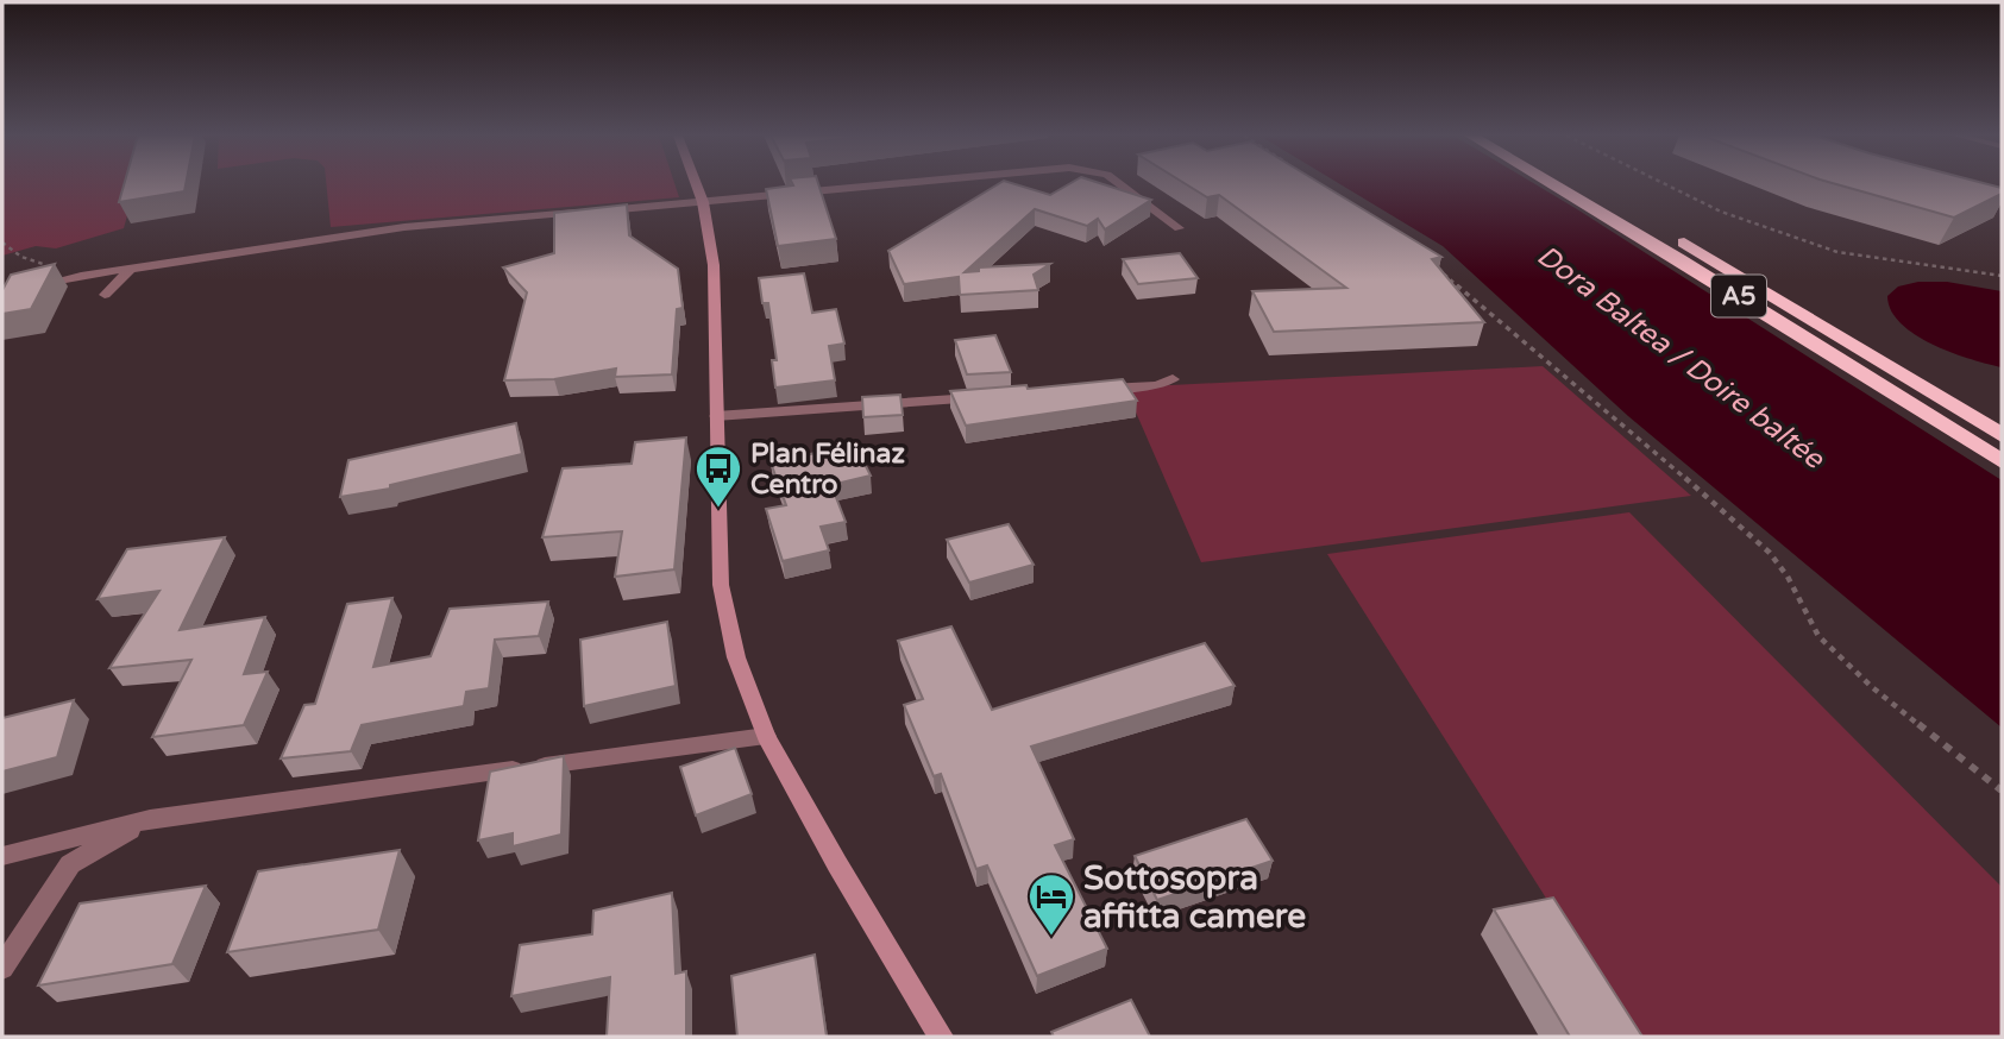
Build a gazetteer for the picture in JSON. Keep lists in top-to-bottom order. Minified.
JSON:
{"streets":{"highway":["A5"]},"water":["Dora Baltea / Doire baltée"],"places":{"bus stop":["Plan Félinaz Centro"],"hotel":["Sottosopra affitta camere"]}}
